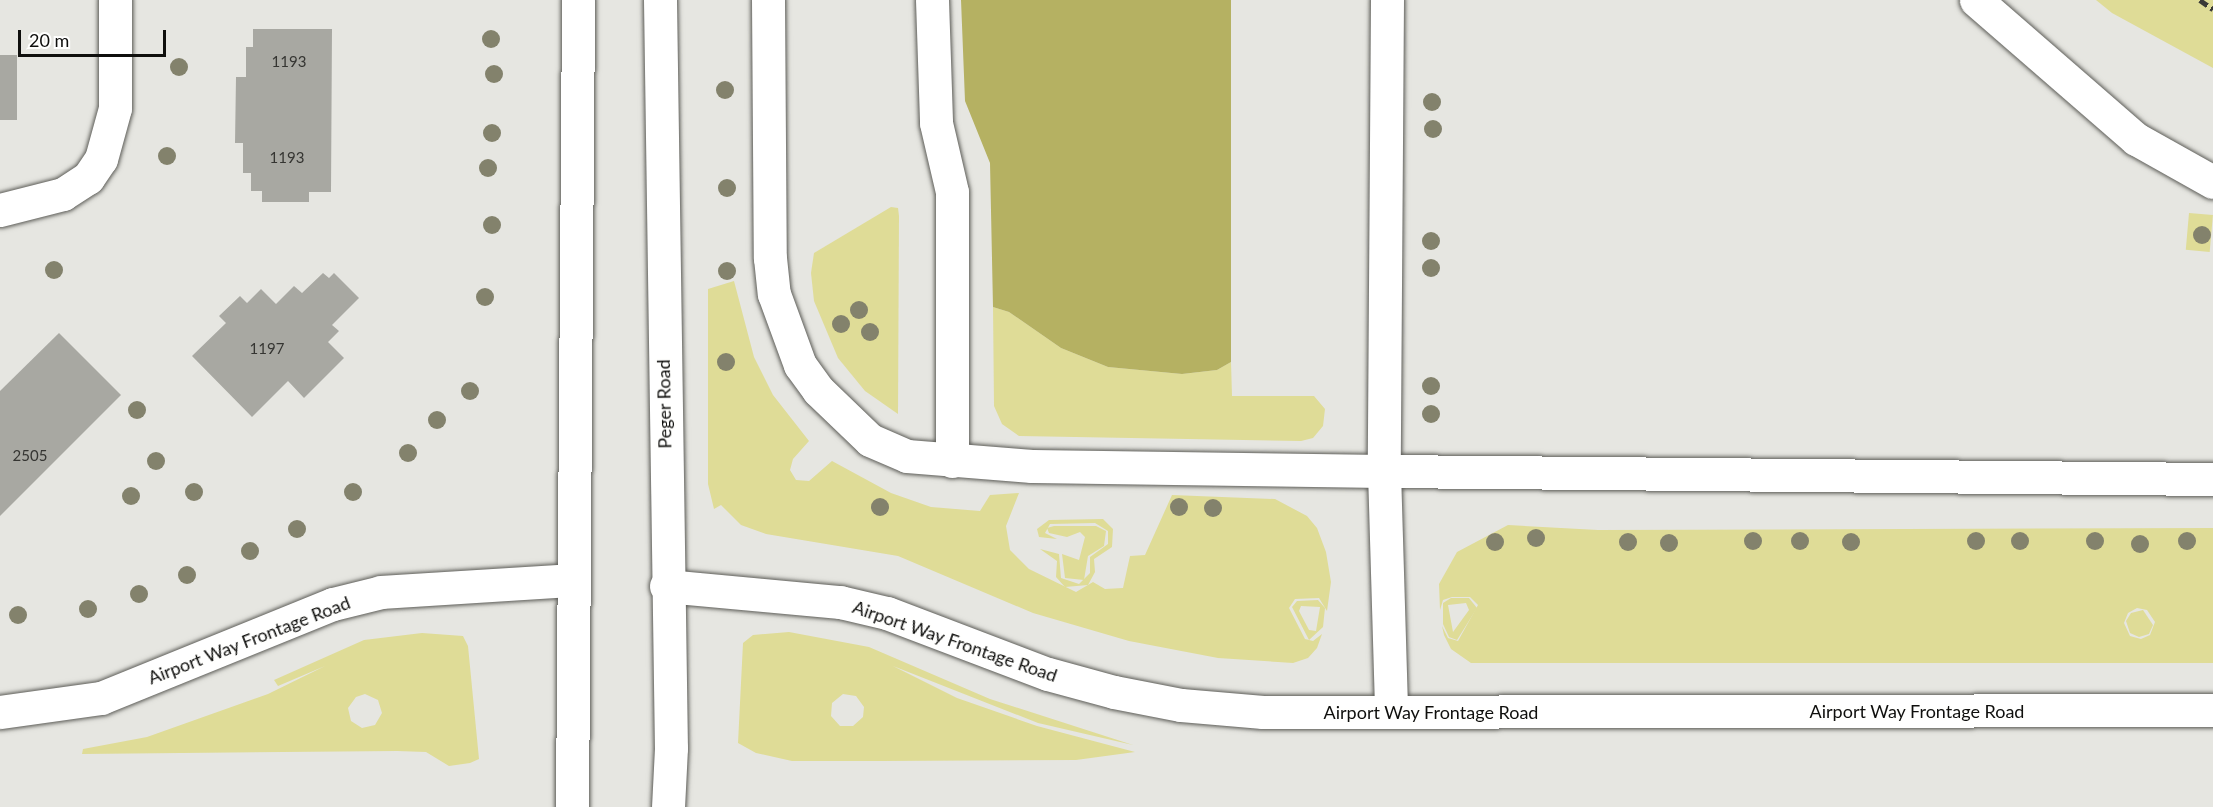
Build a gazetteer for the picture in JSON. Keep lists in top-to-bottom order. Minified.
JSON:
{"streets":{"street":["Peger Road","Airport Way Frontage Road"]},"crossings":[["Peger Road","Airport Way Frontage Road"]],"house_numbers":["1193","1193","1197","2505"],"scale_bar":"20 m"}
